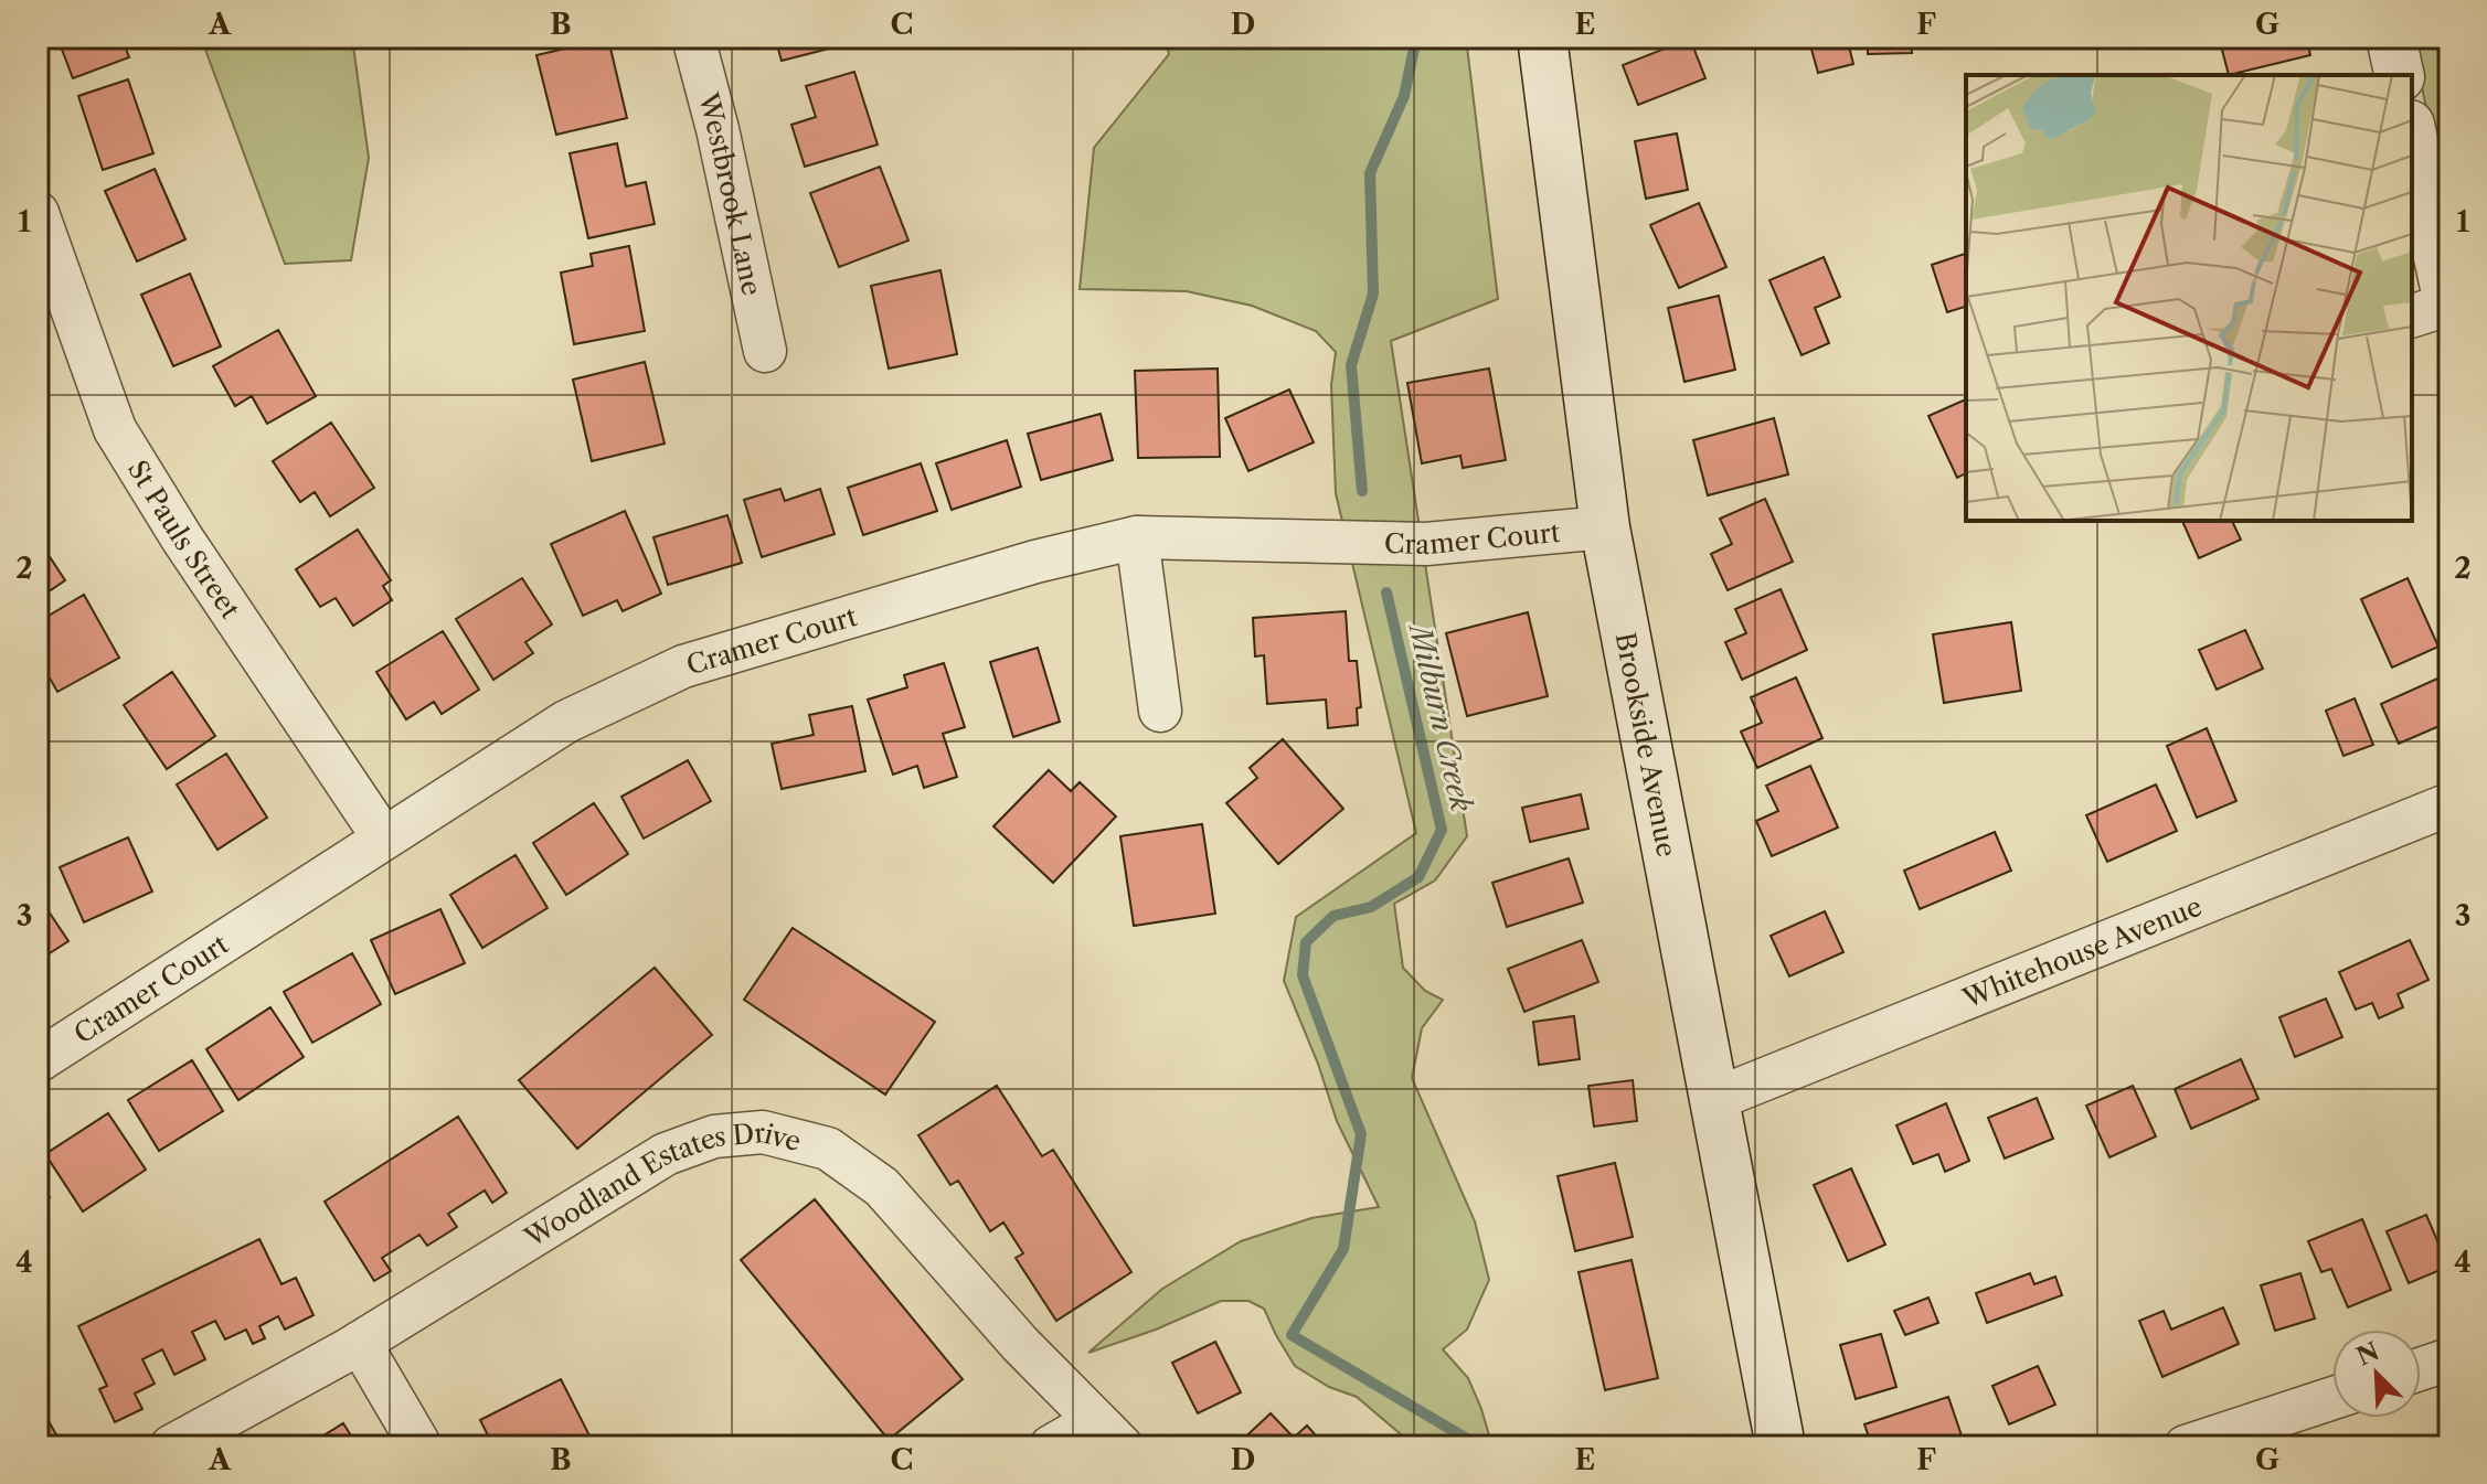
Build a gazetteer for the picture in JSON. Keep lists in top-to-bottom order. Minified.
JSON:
{"streets":{"main road":["Brookside Avenue"],"street":["Westbrook Lane","Cramer Court","St Pauls Street","Whitehouse Avenue","Woodland Estates Drive"]},"crossings":[["Cramer Court","St Pauls Street"],["Cramer Court","Brookside Avenue"],["Brookside Avenue","Whitehouse Avenue"]],"water":["Milburn Creek"],"north":"top left","grid":{"columns":["A","B","C","D","E","F","G"],"rows":["1","2","3","4"]}}
